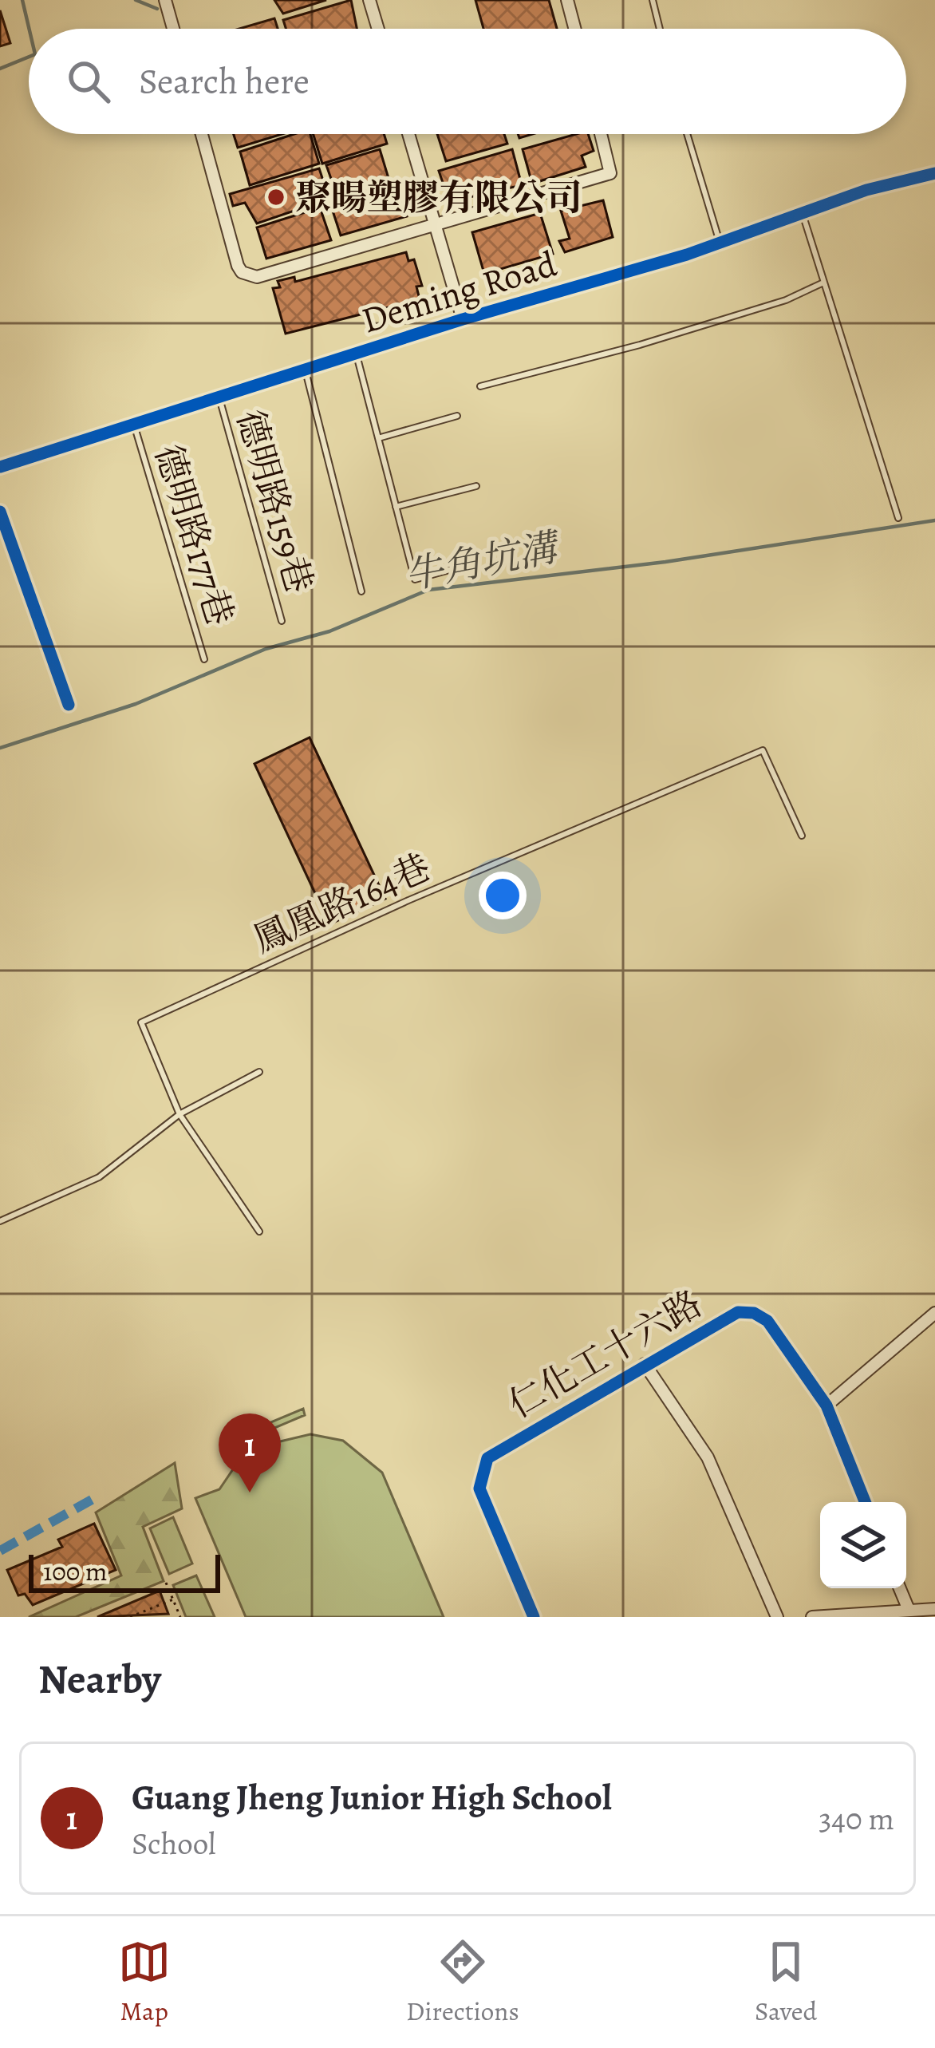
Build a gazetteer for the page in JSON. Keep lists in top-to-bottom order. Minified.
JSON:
{"streets":{"street":["Deming Road","仁化工十六路"],"lane":["德明路159巷","德明路177巷","鳳凰路164巷"]},"crossings":[["Deming Road","德明路159巷"],["Deming Road","德明路177巷"]],"water":["牛角坑溝"],"places":["聚暘塑膠有限公司"],"scale_bar":"100 m","page":{"search":"Search here","pins":"1","scale":"100 m","heading":"Nearby","list":[{"mark":"1","name":"Guang Jheng Junior High School","note":"School","value":"340 m"}],"nav":["Map","Directions","Saved"]}}
